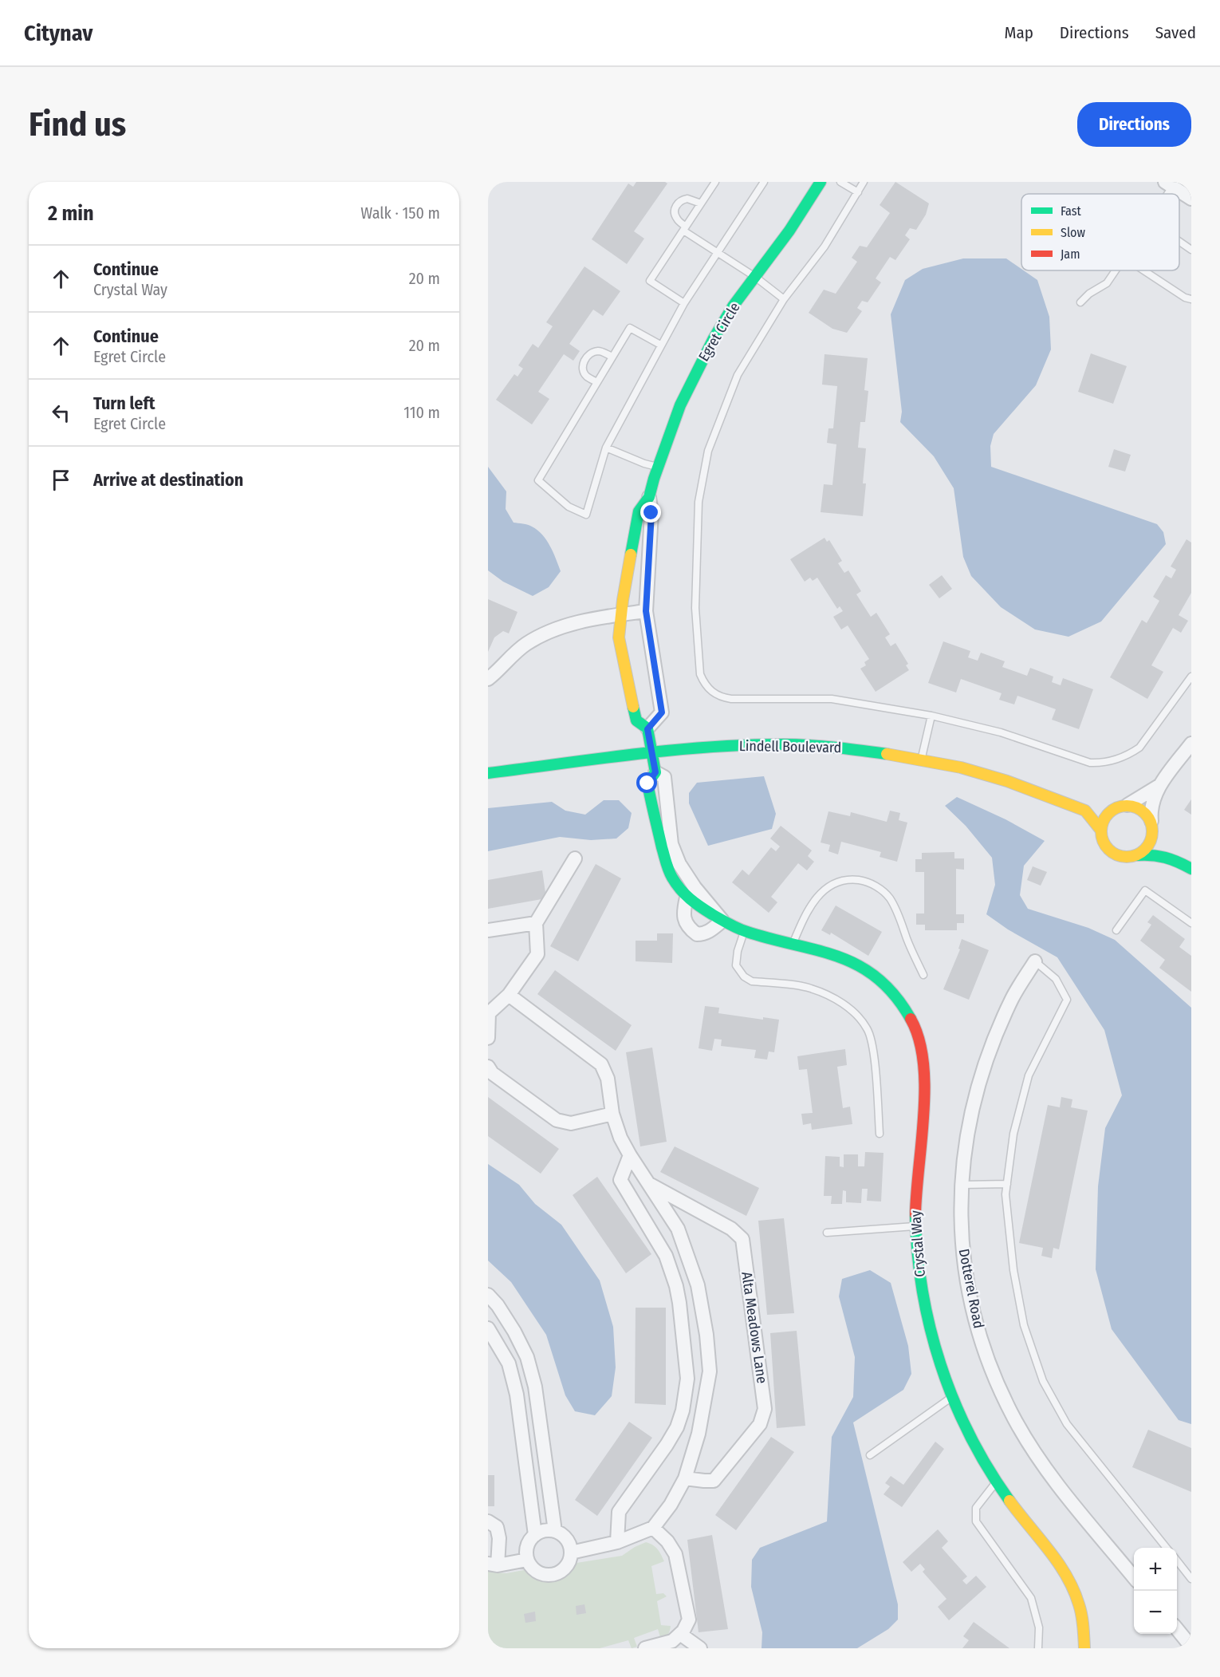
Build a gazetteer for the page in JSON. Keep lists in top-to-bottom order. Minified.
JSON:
{"streets":{"street":["Egret Circle","Lindell Boulevard","Crystal Way","Dotterel Road","Alta Meadows Lane"]},"crossings":[["Egret Circle","Lindell Boulevard"],["Egret Circle","Crystal Way"],["Lindell Boulevard","Crystal Way"]],"legend":["Fast","Slow","Jam"],"page":{"header":"Citynav","nav":["Map","Directions","Saved"],"buttons":"Directions","title":"Find us","heading":["2 min","Walk · 150 m"],"list":[["Continue","Crystal Way","20 m"],["Continue","Egret Circle","20 m"],["Turn left","Egret Circle","110 m"],"Arrive at destination"],"map_buttons":["+","−"]}}
